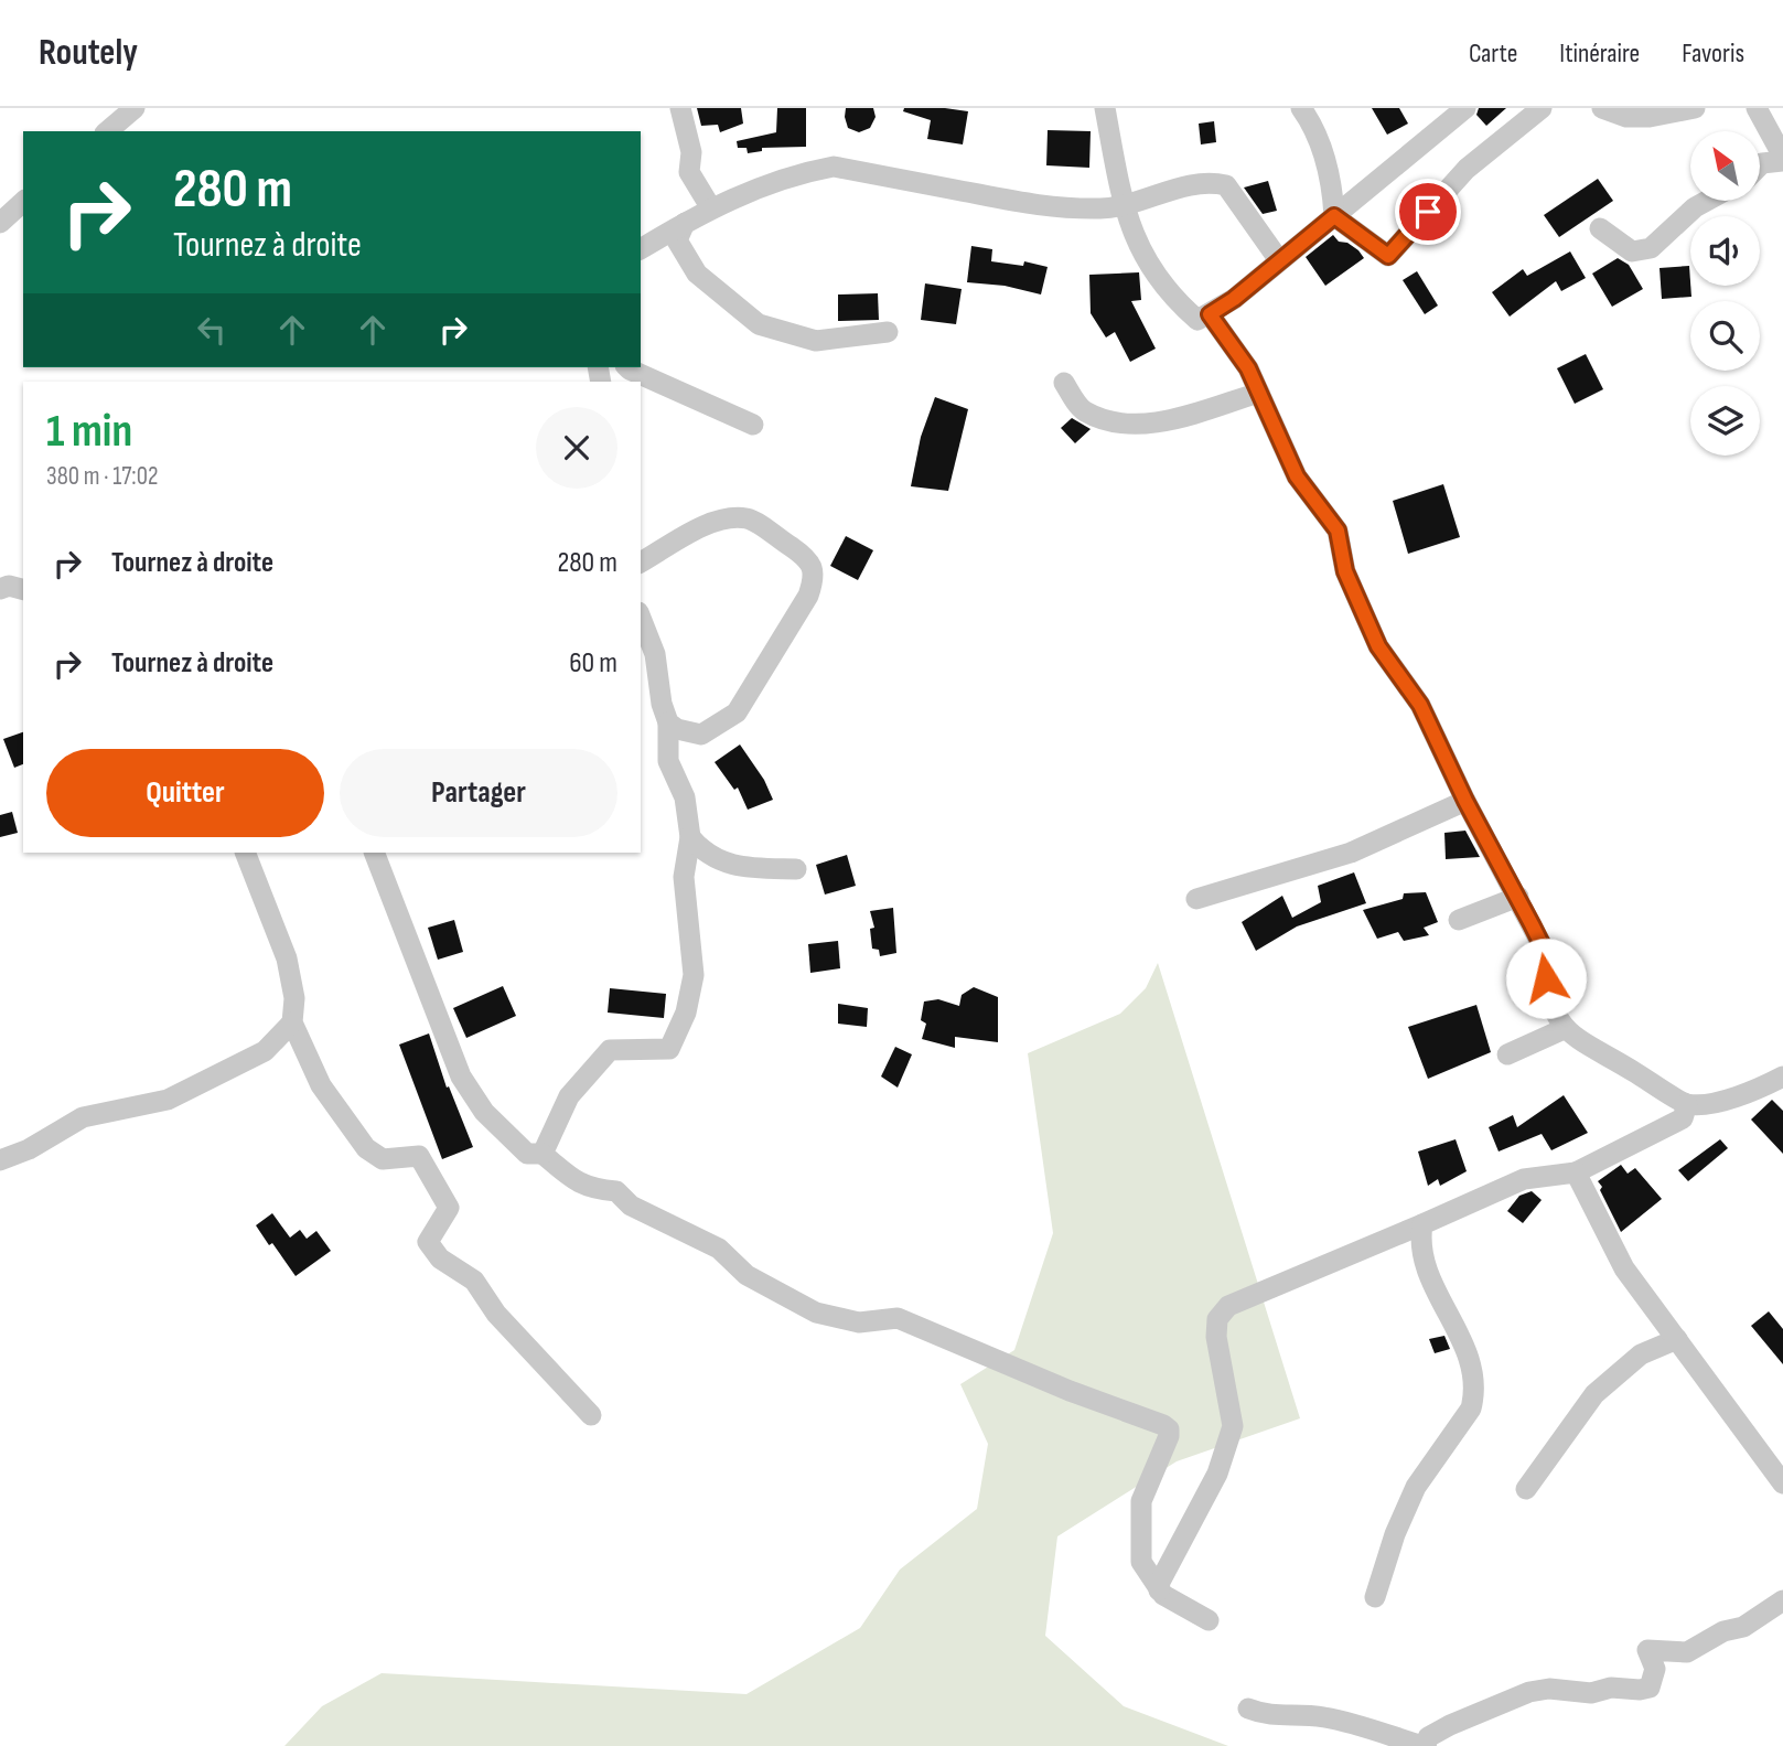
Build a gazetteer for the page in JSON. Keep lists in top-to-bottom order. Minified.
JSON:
{"north":"top left","page":{"header":"Routely","nav":["Carte","Itinéraire","Favoris"],"turn":["280 m","Tournez à droite"],"heading":["1 min","380 m · 17:02"],"list":[{"name":"Tournez à droite","value":"280 m"},{"name":"Tournez à droite","value":"60 m"}],"buttons":["Quitter","Partager"]}}
